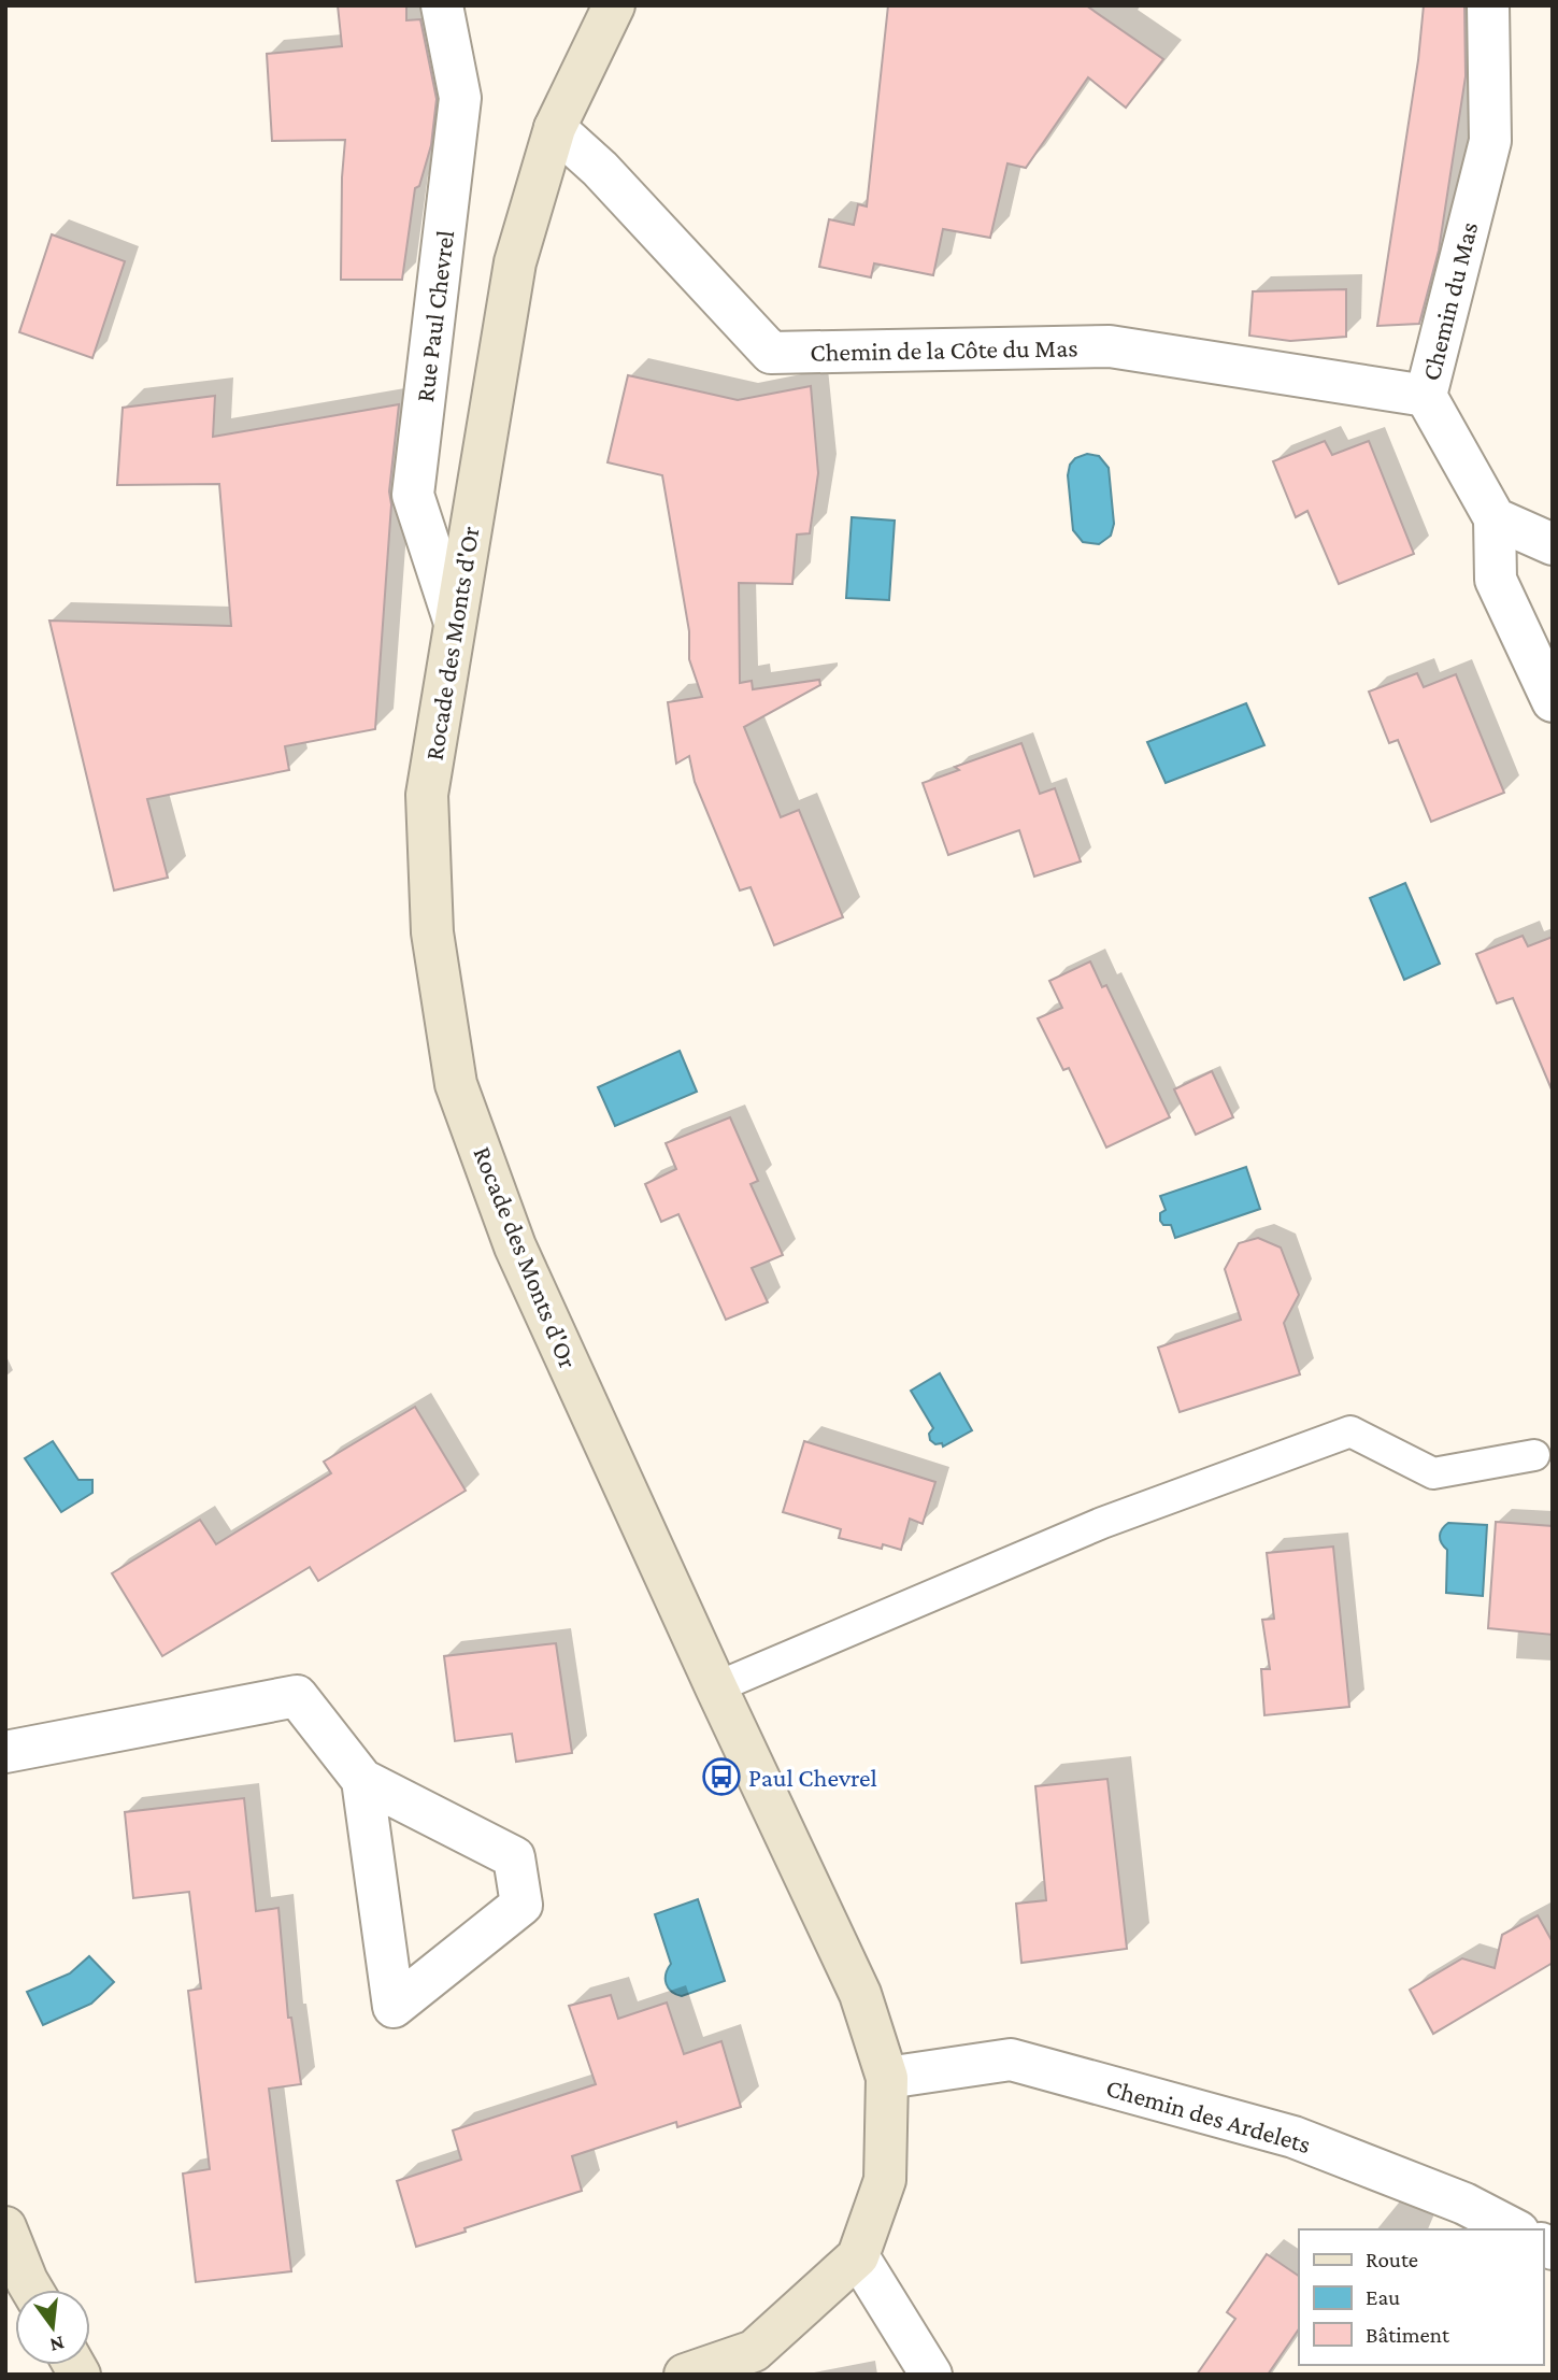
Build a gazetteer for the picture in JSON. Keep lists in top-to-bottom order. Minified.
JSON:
{"streets":{"street":["Chemin du Mas","Rue Paul Chevrel","Chemin de la Côte du Mas","Rocade des Monts d'Or","Chemin des Ardelets"]},"crossings":[["Chemin du Mas","Chemin de la Côte du Mas"],["Rue Paul Chevrel","Rocade des Monts d'Or"],["Chemin de la Côte du Mas","Rocade des Monts d'Or"],["Rocade des Monts d'Or","Chemin des Ardelets"]],"places":{"bus stop":["Paul Chevrel"]},"legend":["Route","Eau","Bâtiment"],"north":"bottom"}
